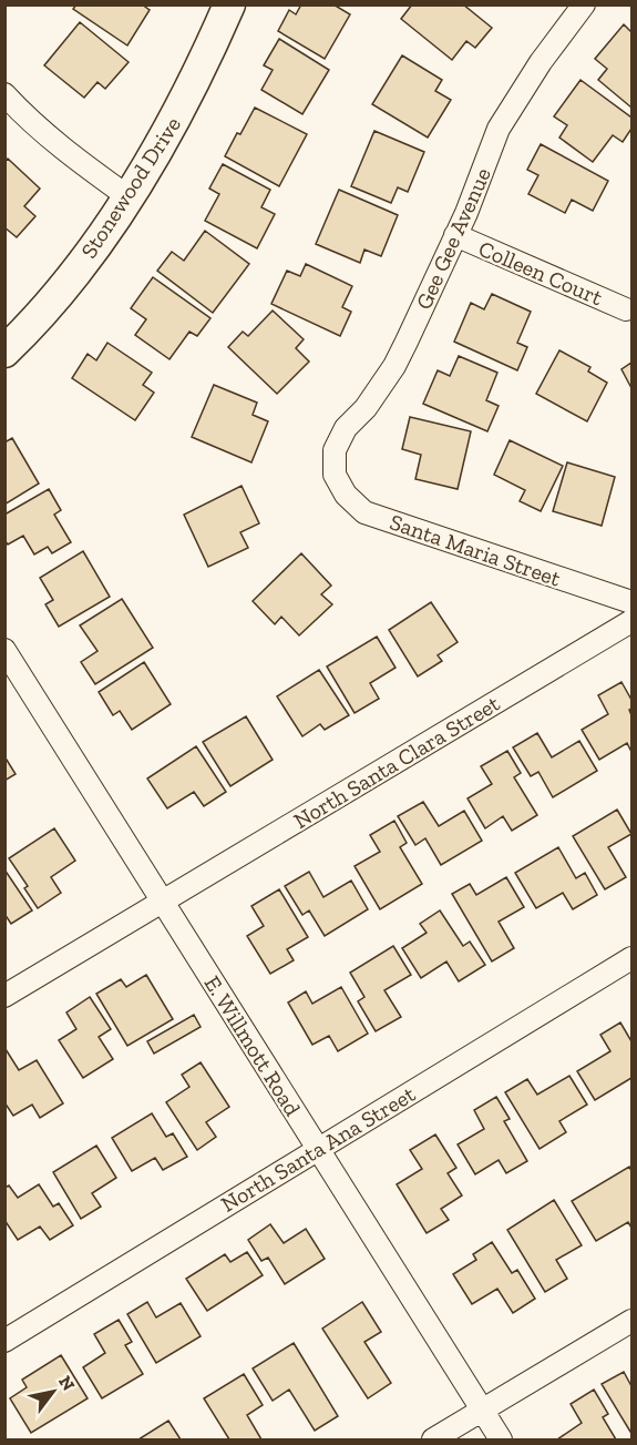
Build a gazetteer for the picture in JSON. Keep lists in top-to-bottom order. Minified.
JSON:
{"streets":{"street":["Stonewood Drive","Gee Gee Avenue","Colleen Court","Santa Maria Street","North Santa Clara Street","E. Willmott Road","North Santa Ana Street"]},"crossings":[["Gee Gee Avenue","Colleen Court"],["Gee Gee Avenue","Santa Maria Street"],["North Santa Clara Street","E. Willmott Road"],["E. Willmott Road","North Santa Ana Street"]],"north":"top right"}
